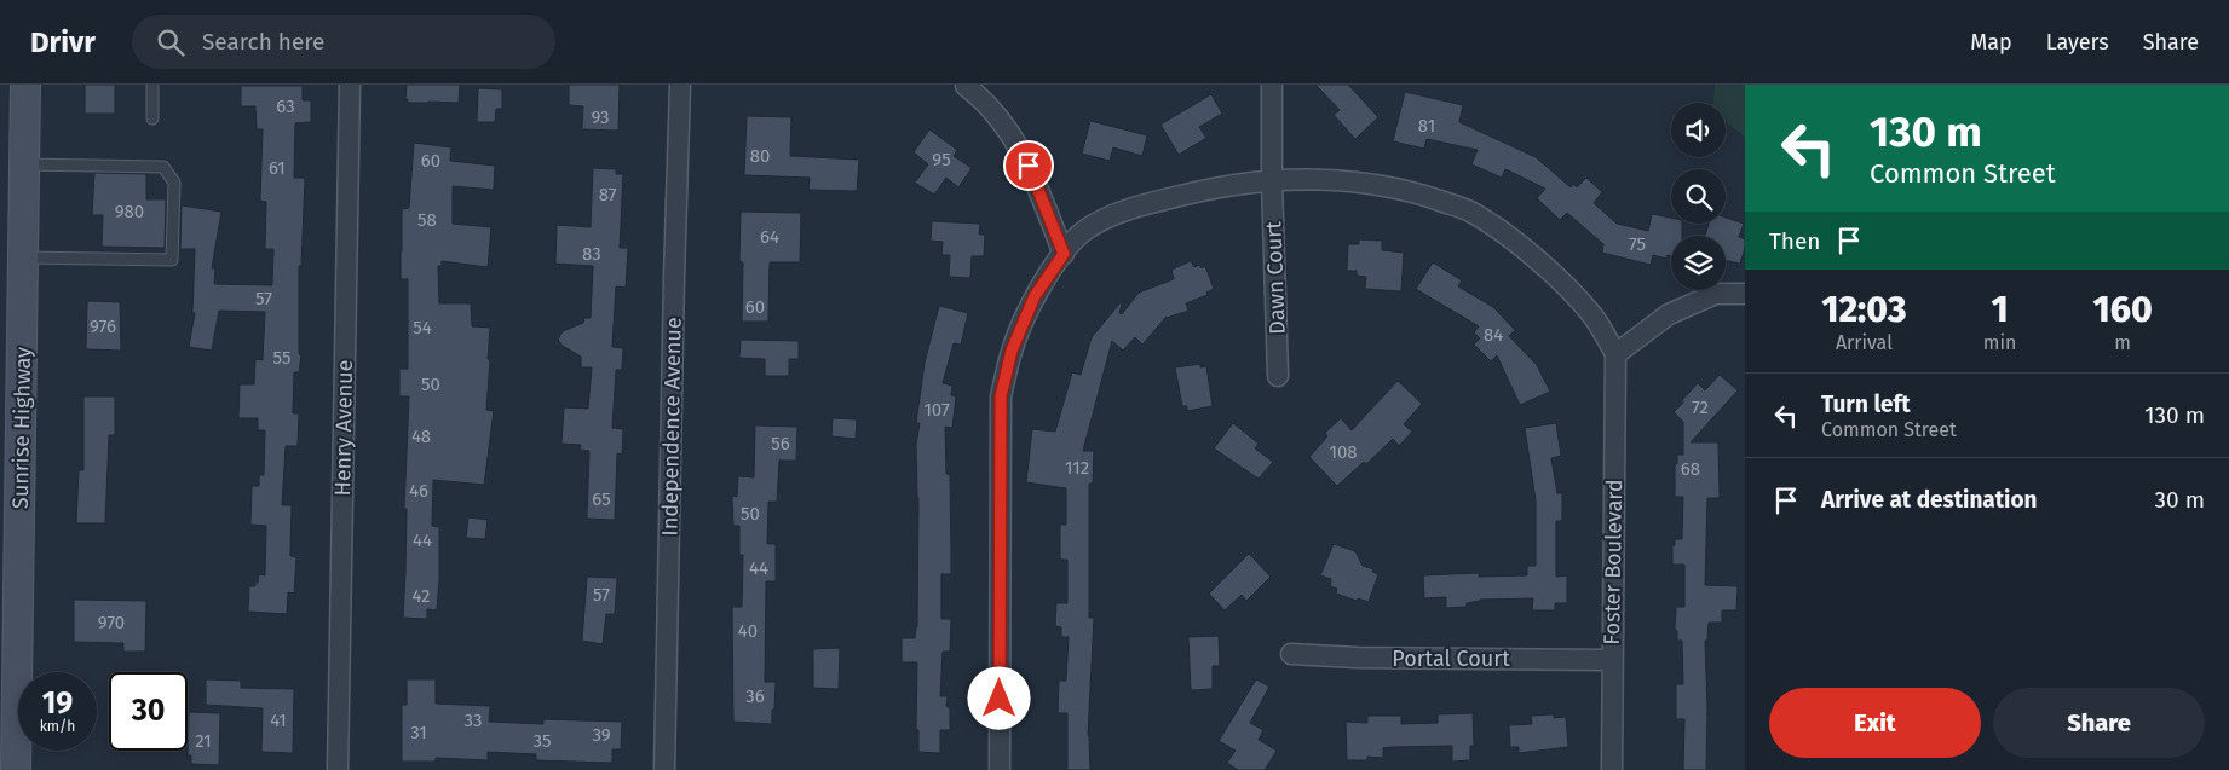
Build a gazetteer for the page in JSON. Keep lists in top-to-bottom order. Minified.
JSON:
{"streets":{"main road":["Sunrise Highway"],"street":["Dawn Court","Independence Avenue","Henry Avenue","Foster Boulevard","Portal Court"]},"crossings":[["Foster Boulevard","Portal Court"]],"house_numbers":["63","93","81","80","95","60","61","87","980","58","64","75","83","57","60","976","54","84","55","50","72","107","48","56","108","112","68","46","65","50","44","44","57","42","970","40","36","41","33","31","39","21","35"],"page":{"header":"Drivr","search":"Search here","nav":["Map","Layers","Share"],"turn":["130 m","Common Street"],"then":"Then","eta":["12:03","Arrival","1","min","160","m"],"list":[{"name":"Turn left","note":"Common Street","value":"130 m"},{"name":"Arrive at destination","value":"30 m"}],"speed":"19 km/h","limit":"30","buttons":["Exit","Share"]}}
